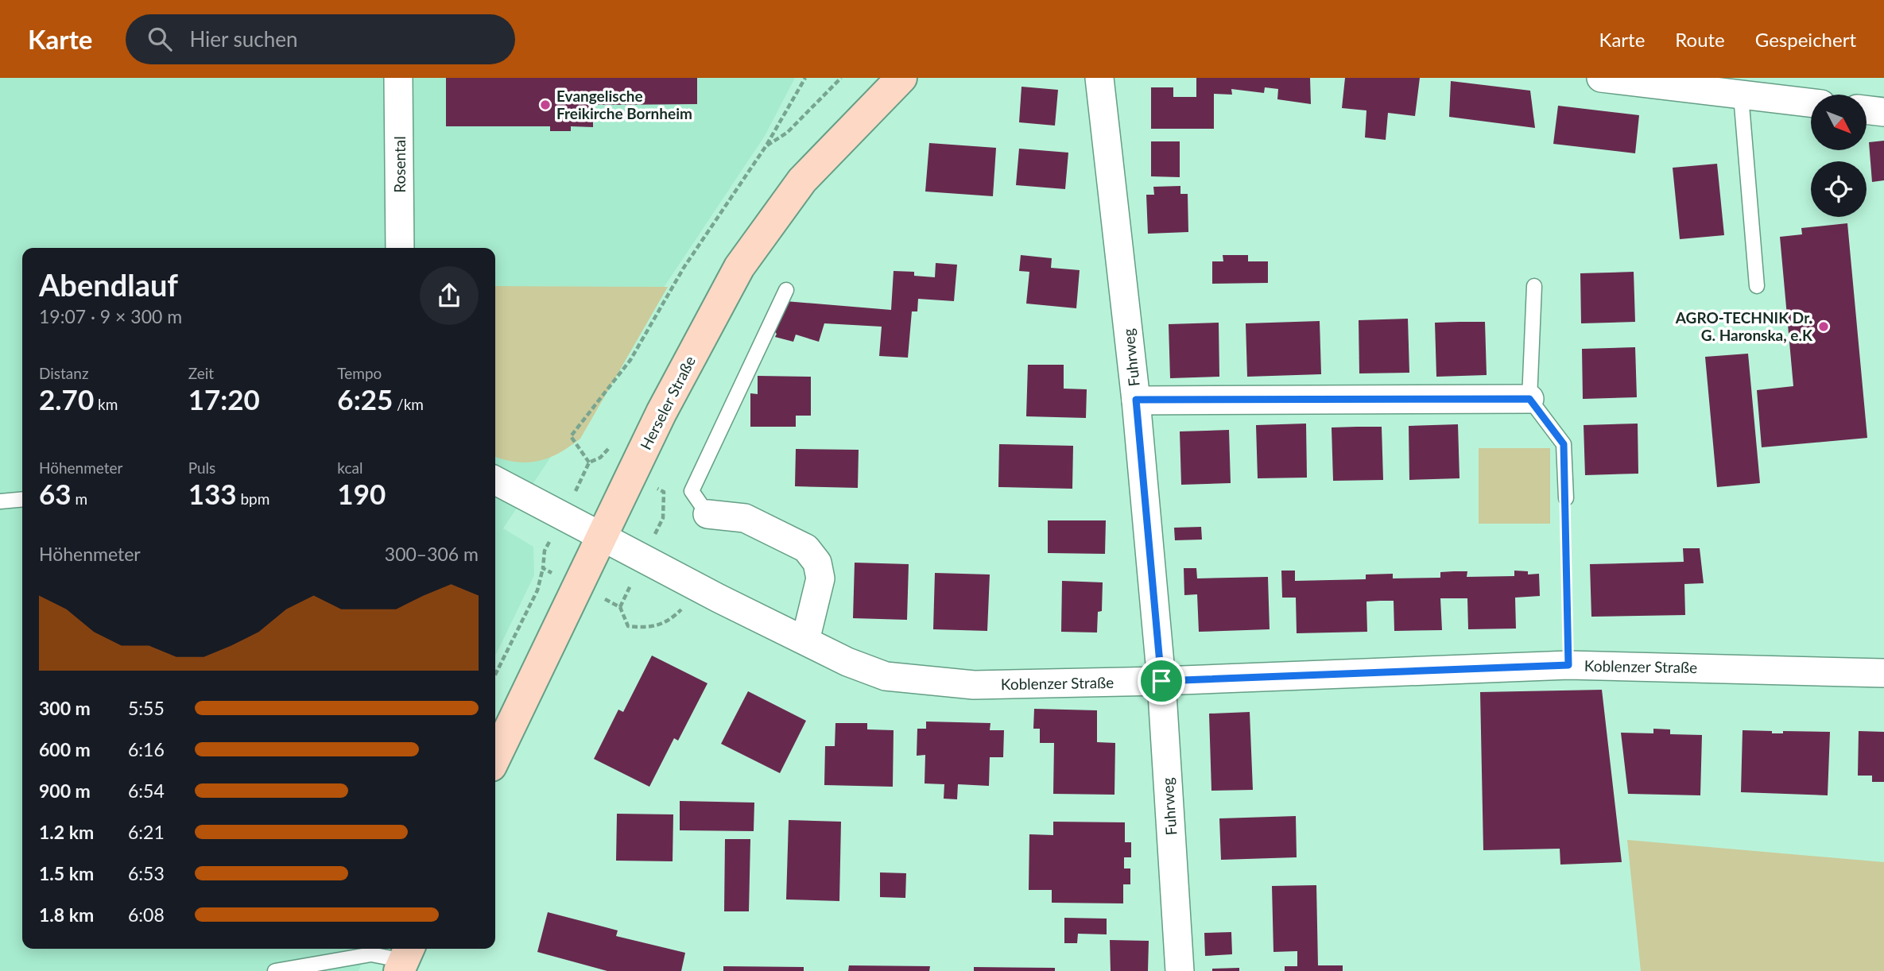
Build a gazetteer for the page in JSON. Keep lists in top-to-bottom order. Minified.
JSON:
{"streets":{"main road":["Herseler Straße"],"street":["Rosental","Fuhrweg","Koblenzer Straße"]},"crossings":[["Fuhrweg","Koblenzer Straße"],["Herseler Straße","Koblenzer Straße"]],"places":["Evangelische Freikirche Bornheim","AGRO-TECHNIK Dr. G. Haronska, e.K"],"north":"bottom right","page":{"header":"Karte","search":"Hier suchen","nav":["Karte","Route","Gespeichert"],"heading":["Abendlauf","19:07 · 9 × 300 m"],"stats":[["Distanz","2.70 km"],["Zeit","17:20"],["Tempo","6:25 /km"],["Höhenmeter","63 m"],["Puls","133 bpm"],["kcal","190"]],"chart":["Höhenmeter","300–306 m"],"list":[{"name":"300 m","note":"5:55"},{"name":"600 m","note":"6:16"},{"name":"900 m","note":"6:54"},{"name":"1.2 km","note":"6:21"},{"name":"1.5 km","note":"6:53"},{"name":"1.8 km","note":"6:08"}]}}
